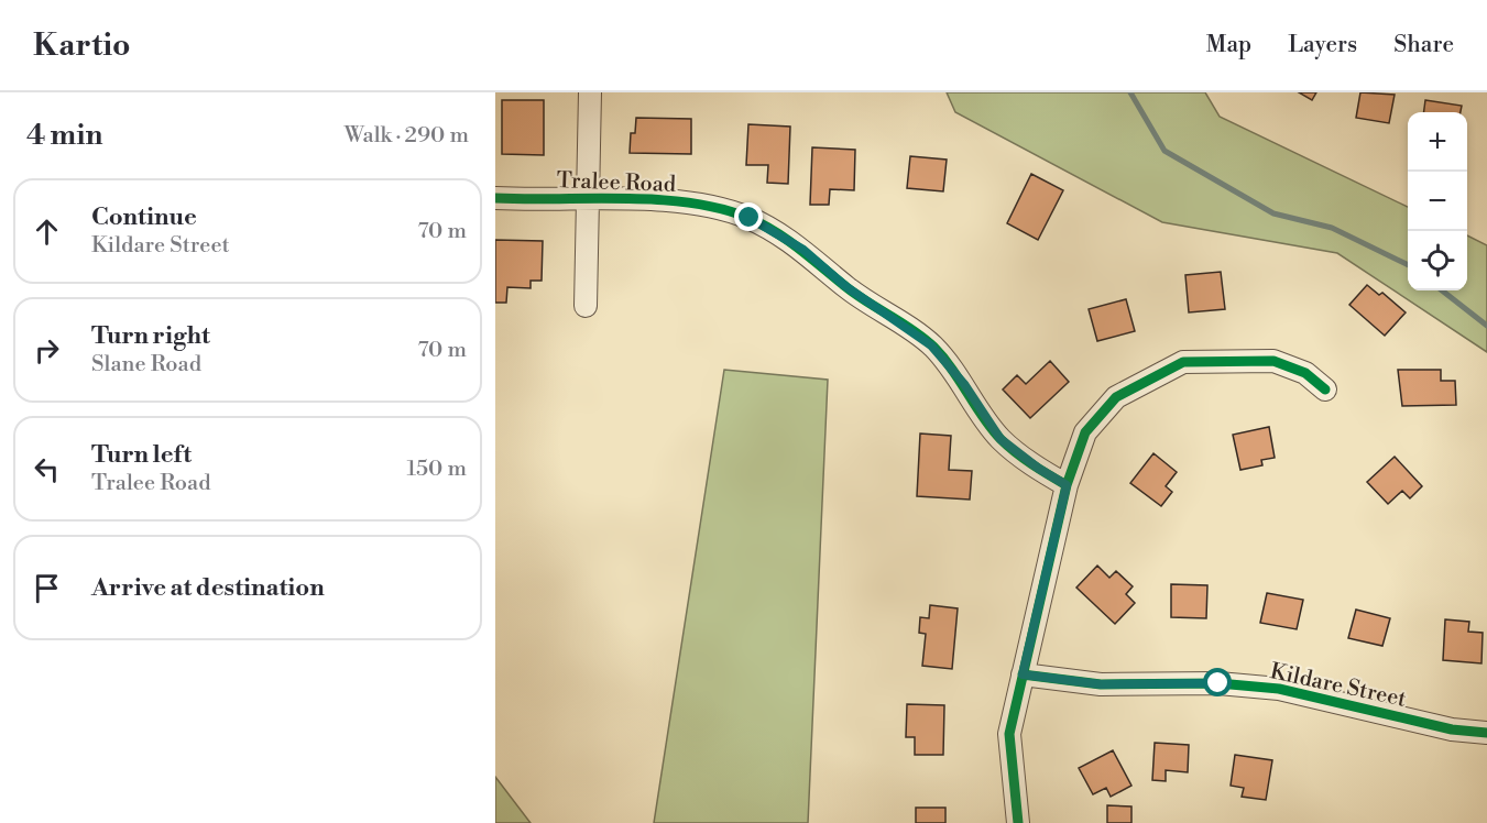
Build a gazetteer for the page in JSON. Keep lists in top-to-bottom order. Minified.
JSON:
{"streets":{"street":["Tralee Road","Kildare Street"]},"page":{"header":"Kartio","nav":["Map","Layers","Share"],"heading":["4 min","Walk · 290 m"],"map_buttons":["+","−"],"list":[["Continue","Kildare Street","70 m"],["Turn right","Slane Road","70 m"],["Turn left","Tralee Road","150 m"],"Arrive at destination"]}}
